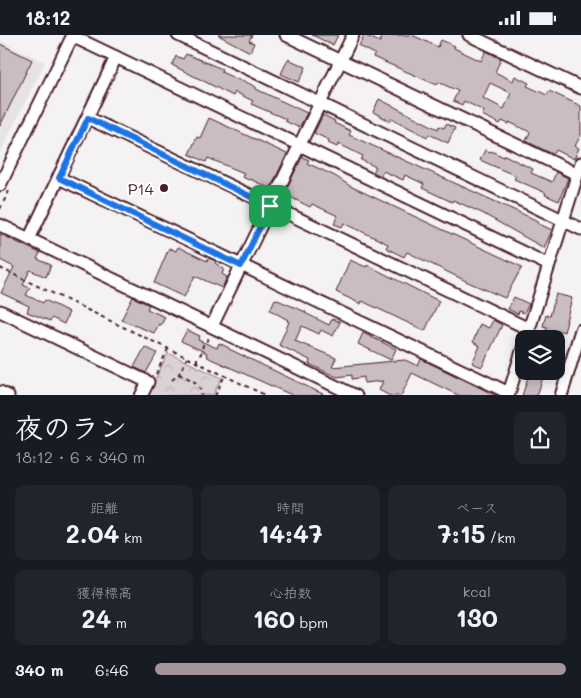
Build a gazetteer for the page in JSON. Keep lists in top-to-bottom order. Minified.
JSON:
{"places":["P14"],"page":{"status":"18:12","heading":["夜のラン","18:12 · 6 × 340 m"],"stats":[["距離","2.04 km"],["時間","14:47"],["ペース","7:15 /km"],["獲得標高","24 m"],["心拍数","160 bpm"],["kcal","130"]],"list":[{"name":"340 m","note":"6:46"}]}}
